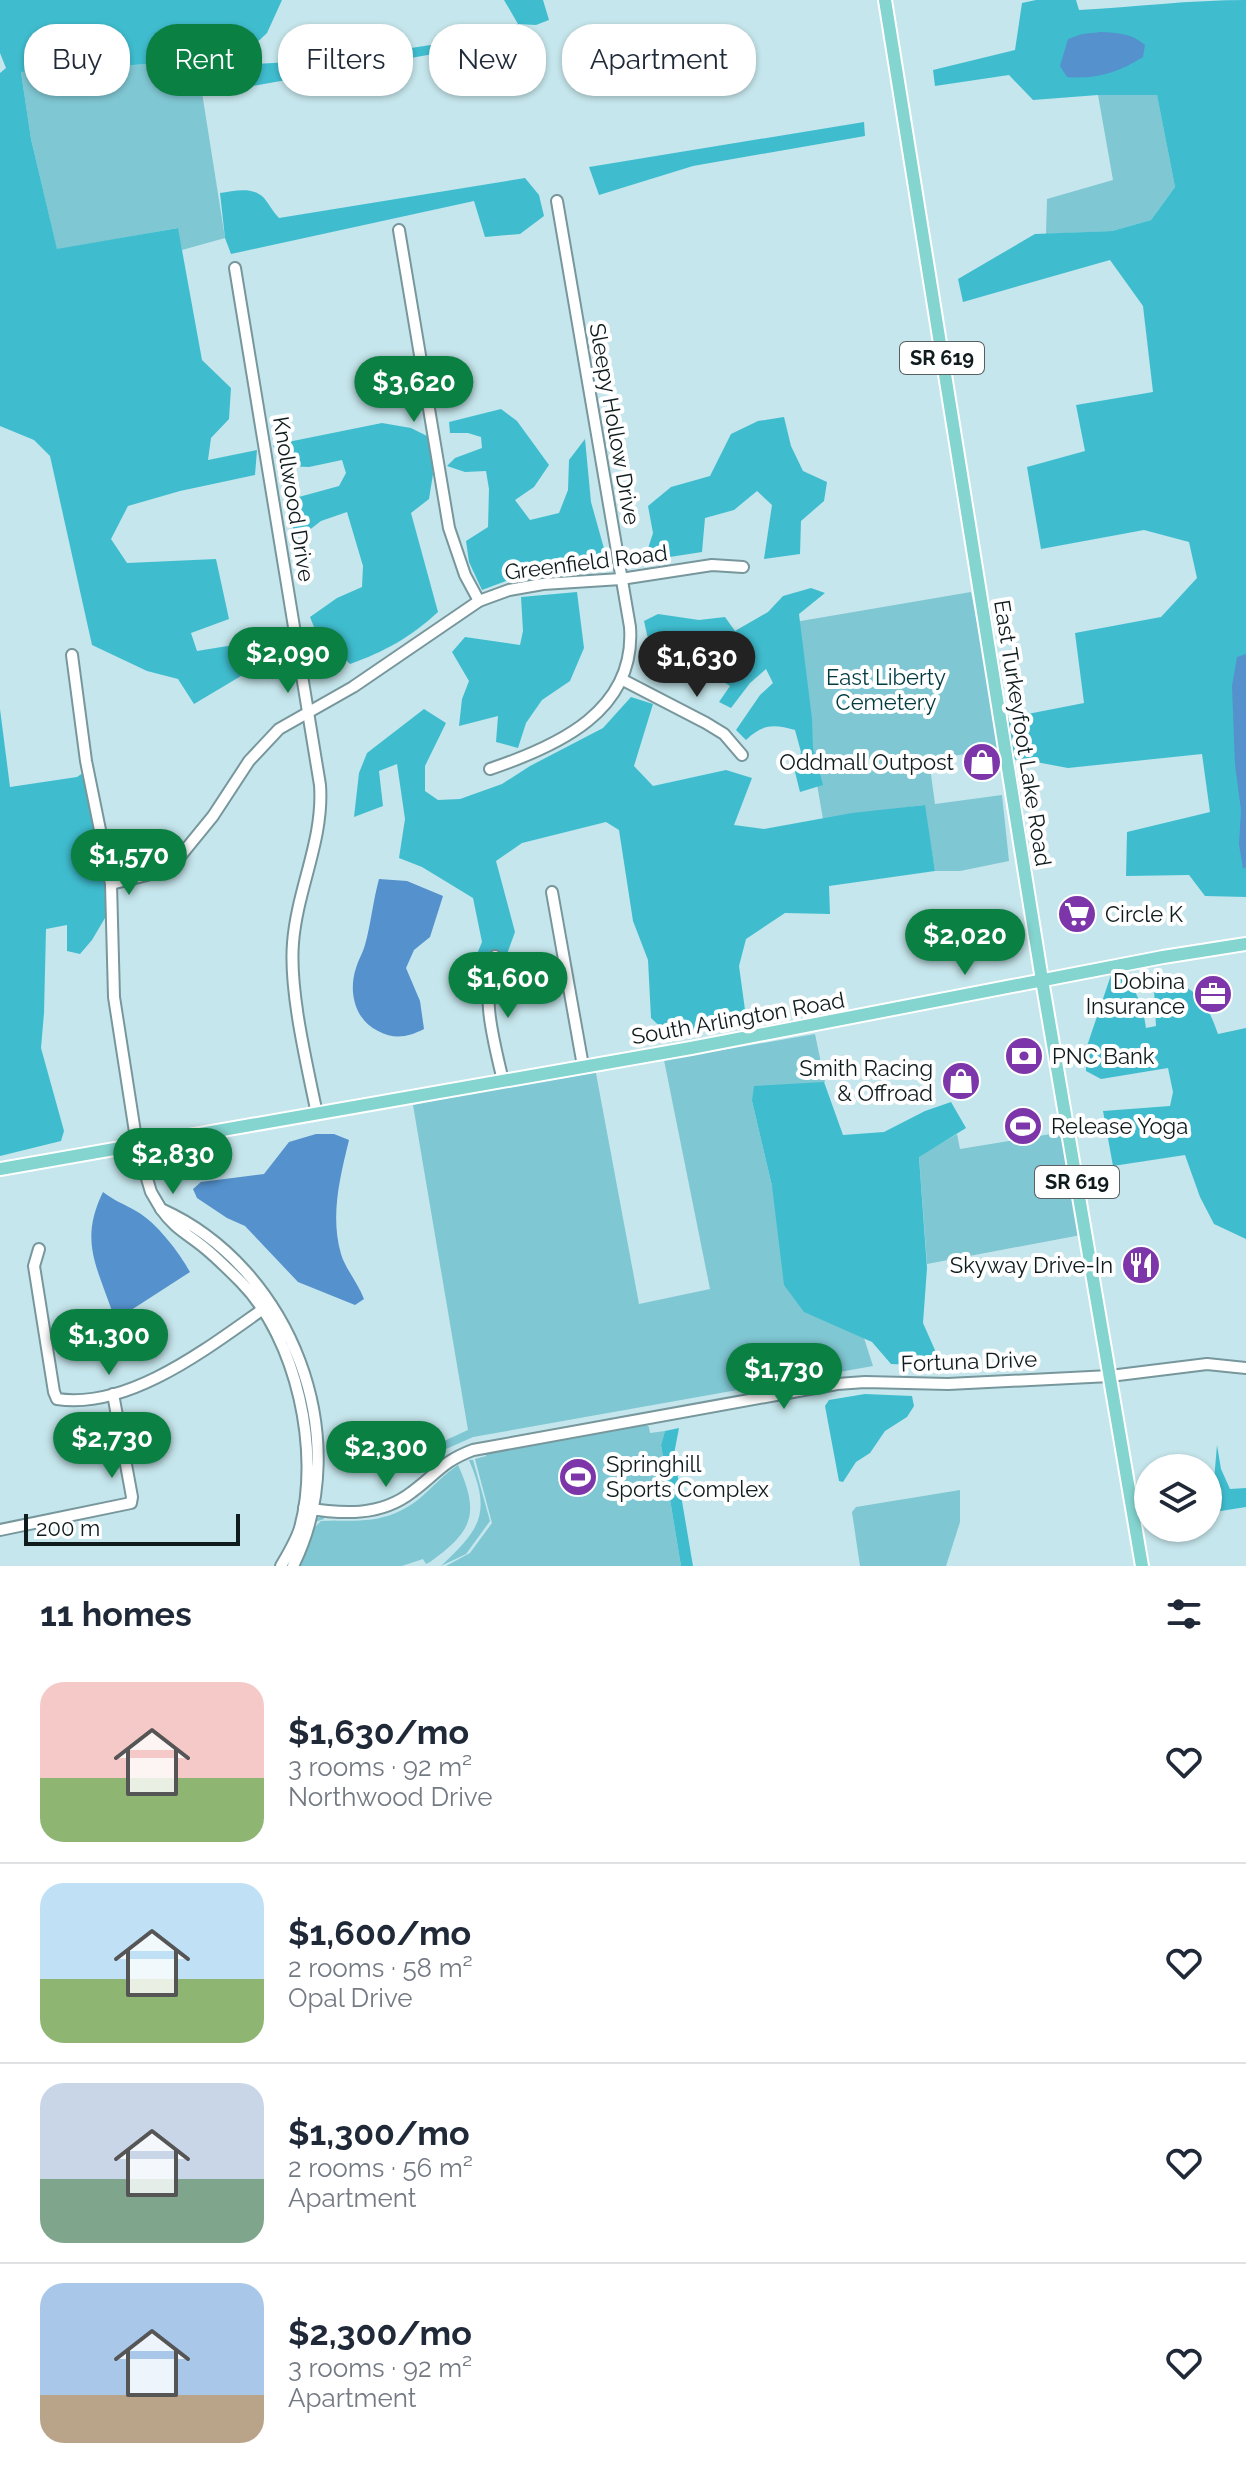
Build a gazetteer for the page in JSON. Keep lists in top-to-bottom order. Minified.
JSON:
{"streets":{"main road":["SR 619","East Turkeyfoot Lake Road","South Arlington Road"],"street":["Sleepy Hollow Drive","Knollwood Drive","Greenfield Road","Fortuna Drive"]},"crossings":[["Sleepy Hollow Drive","Greenfield Road"],["Knollwood Drive","Greenfield Road"],["Knollwood Drive","South Arlington Road"],["East Turkeyfoot Lake Road","South Arlington Road"],["East Turkeyfoot Lake Road","Fortuna Drive"]],"parks":["East Liberty Cemetery"],"places":{"shop":["Oddmall Outpost","Smith Racing & Offroad"],"supermarket":["Circle K"],"office":["Dobina Insurance"],"bank":["PNC Bank"],"sports":["Release Yoga","Springhill Sports Complex"],"restaurant":["Skyway Drive-In"]},"scale_bar":"200 m","page":{"chip":["Buy","Rent","Filters","New","Apartment"],"price":["$3,620","$2,090","$1,630","$1,570","$2,020","$1,600","$2,830","$1,300","$1,730","$2,730","$2,300"],"scale":"200 m","heading":"11 homes","list":[{"name":"$1,630/mo","note":"3 rooms · 92 m² · Northwood Drive"},{"name":"$1,600/mo","note":"2 rooms · 58 m² · Opal Drive"},{"name":"$1,300/mo","note":"2 rooms · 56 m² · Apartment"},{"name":"$2,300/mo","note":"3 rooms · 92 m² · Apartment"}]}}
